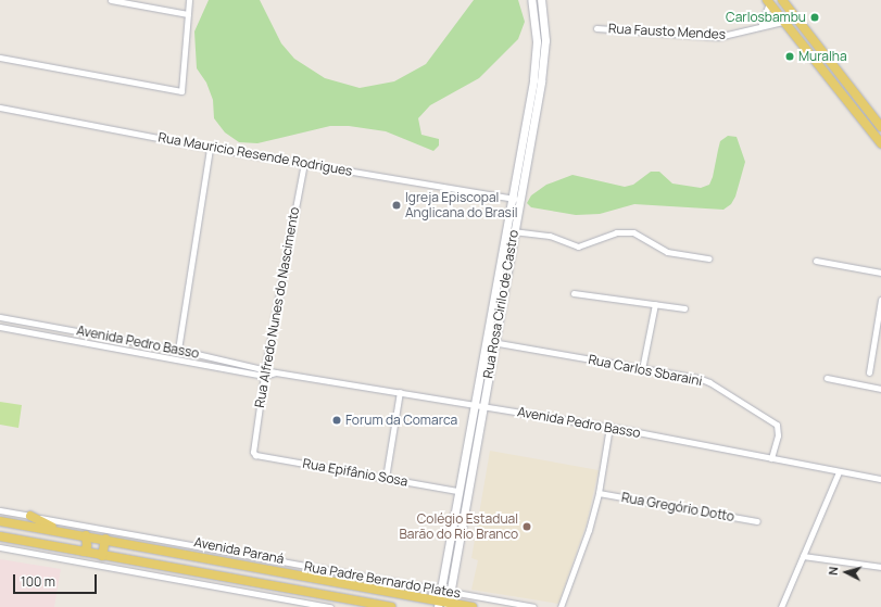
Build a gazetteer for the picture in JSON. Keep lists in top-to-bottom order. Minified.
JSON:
{"streets":{"main road":["Rua Rosa Cirilo de Castro","Avenida Paraná"],"street":["Rua Fausto Mendes","Rua Mauricio Resende Rodrigues","Rua Alfredo Nunes do Nascimento","Avenida Pedro Basso","Rua Carlos Sbaraini","Rua Epifânio Sosa","Rua Gregório Dotto","Rua Padre Bernardo Plates"]},"crossings":[["Rua Mauricio Resende Rodrigues","Rua Rosa Cirilo de Castro"],["Rua Mauricio Resende Rodrigues","Rua Alfredo Nunes do Nascimento"],["Rua Rosa Cirilo de Castro","Avenida Pedro Basso"],["Rua Rosa Cirilo de Castro","Rua Carlos Sbaraini"],["Rua Rosa Cirilo de Castro","Avenida Paraná"],["Rua Rosa Cirilo de Castro","Rua Padre Bernardo Plates"],["Rua Alfredo Nunes do Nascimento","Avenida Pedro Basso"],["Rua Alfredo Nunes do Nascimento","Rua Epifânio Sosa"],["Avenida Pedro Basso","Rua Carlos Sbaraini"]],"places":["Carlosbambu","Muralha","Igreja Episcopal Anglicana do Brasil","Forum da Comarca","Colégio Estadual Barão do Rio Branco"],"scale_bar":"100 m","north":"left"}
